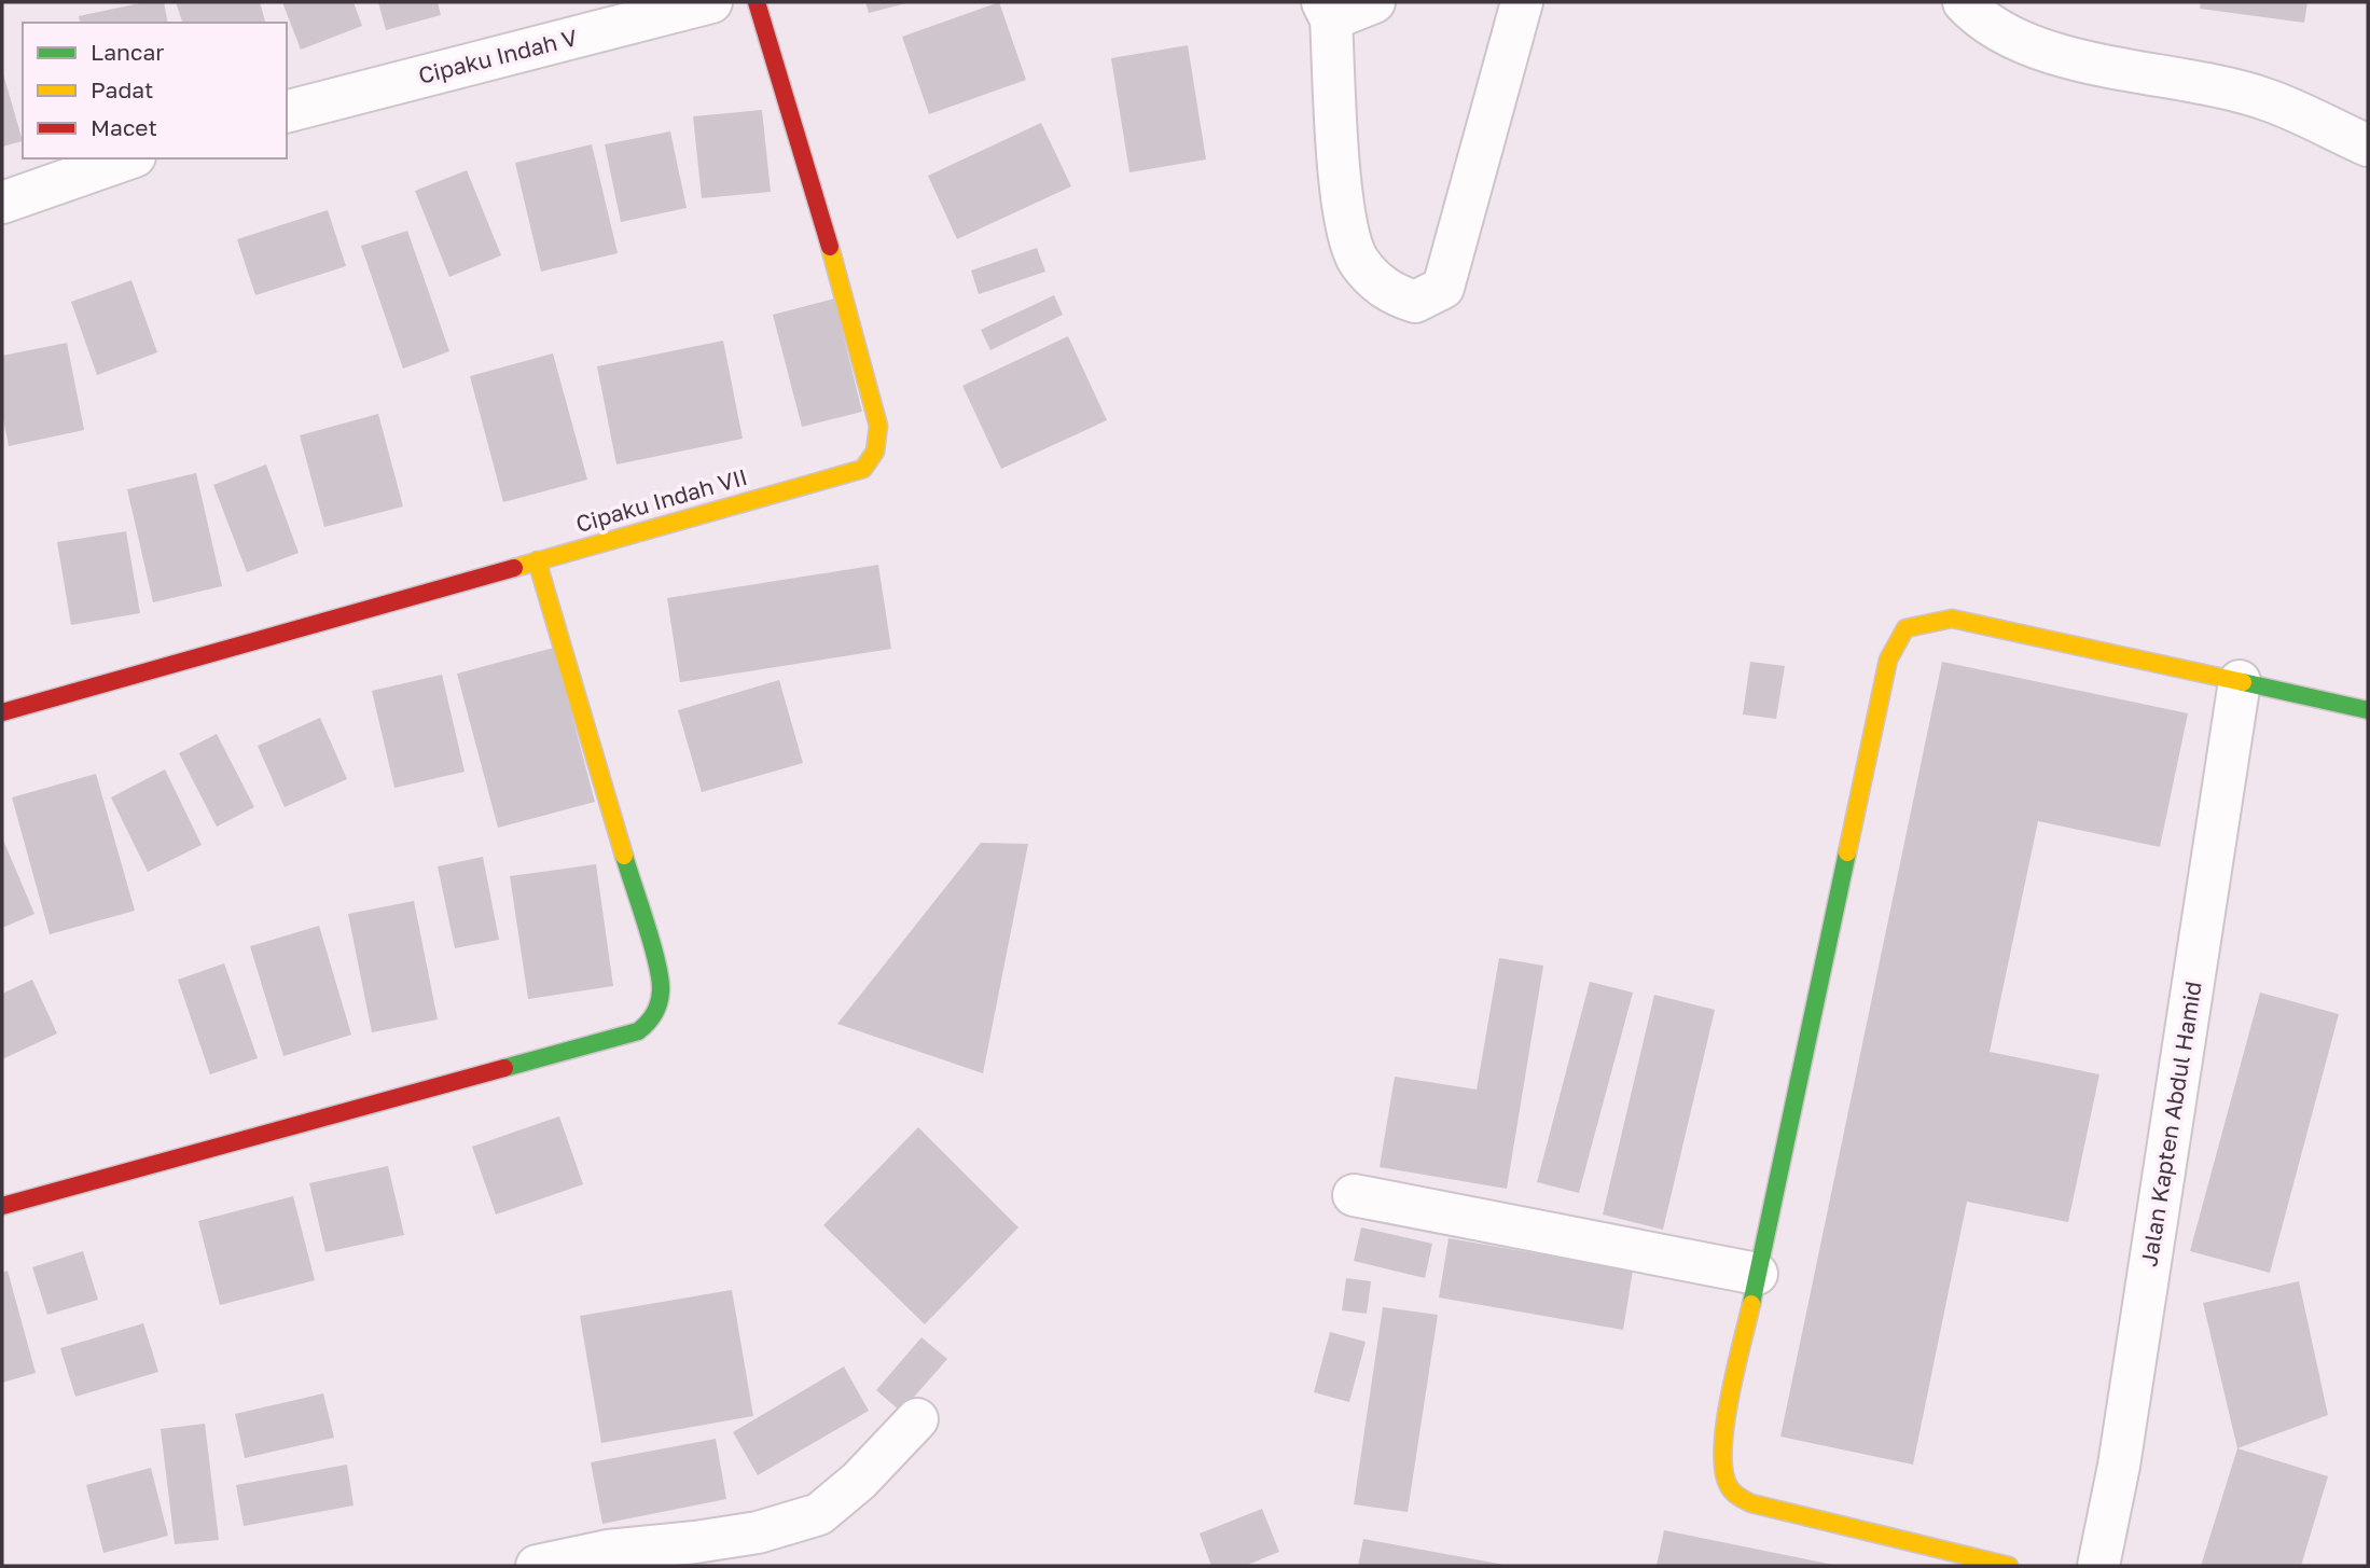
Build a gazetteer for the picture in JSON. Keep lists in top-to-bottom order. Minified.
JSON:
{"streets":{"street":["Cipaku Indah V","Cipaku Indah VII","Jalan Kapten Abdul Hamid"]},"legend":["Lancar","Padat","Macet"]}
